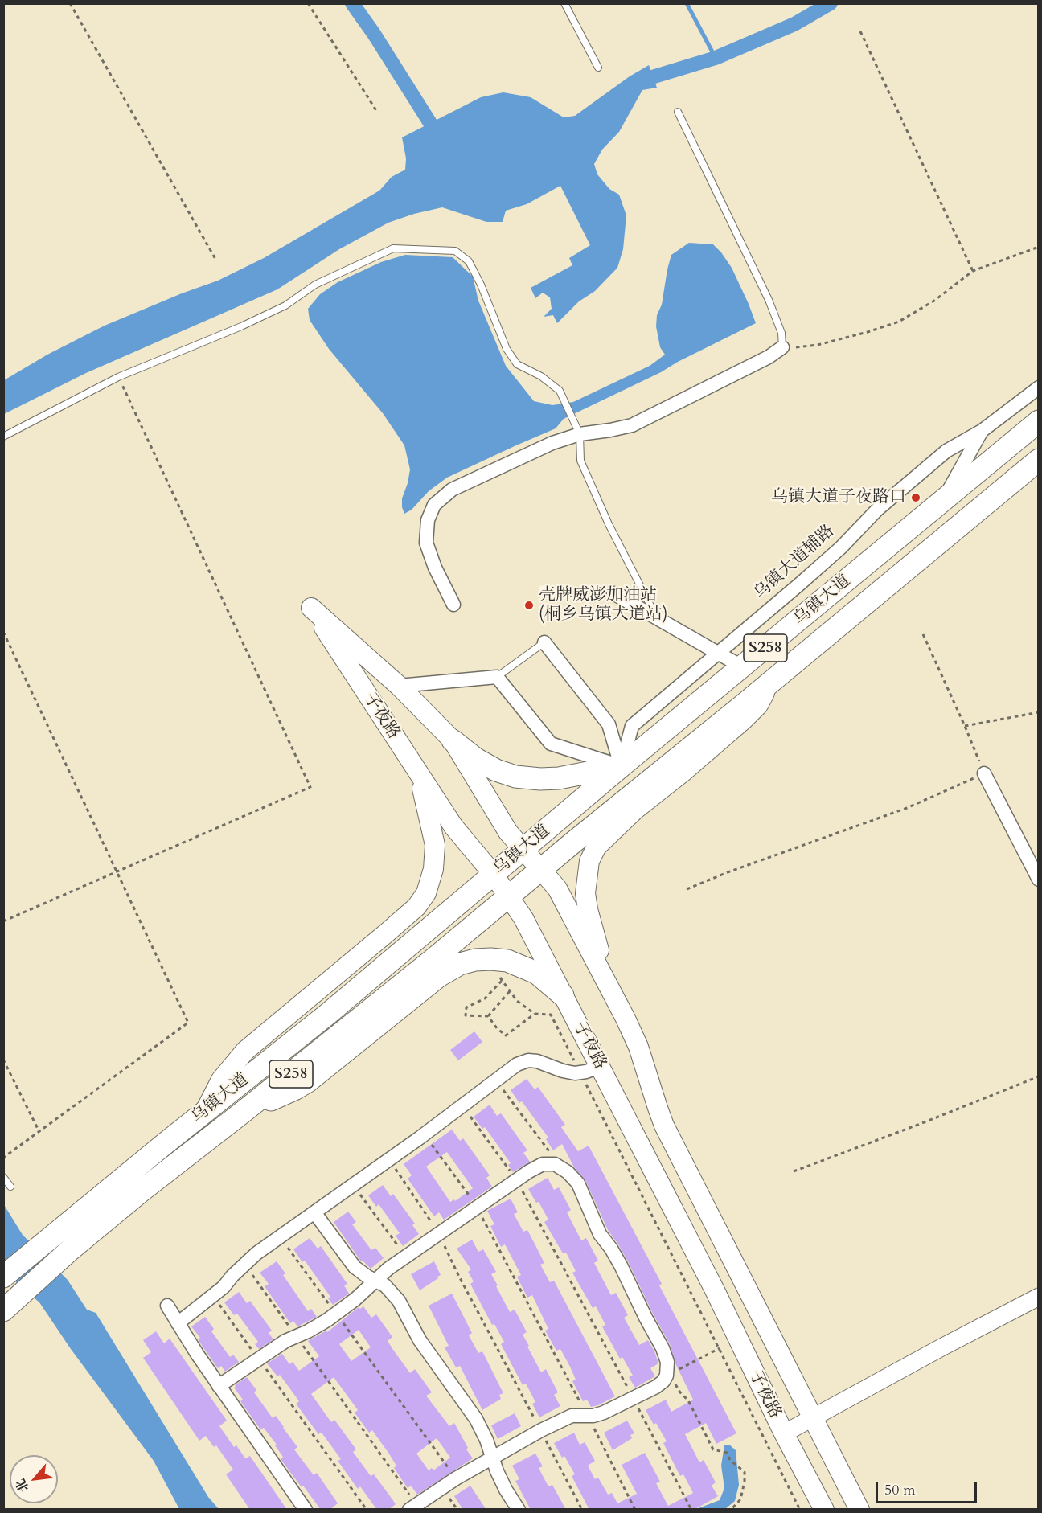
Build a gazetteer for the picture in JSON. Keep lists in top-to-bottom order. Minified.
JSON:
{"streets":{"main road":["乌镇大道","S258","子夜路"],"street":["乌镇大道辅路"]},"crossings":[["乌镇大道辅路","乌镇大道"],["乌镇大道","子夜路"]],"places":["乌镇大道子夜路口","壳牌威澎加油站 (桐乡乌镇大道站)"],"scale_bar":"50 m","north":"bottom left"}
